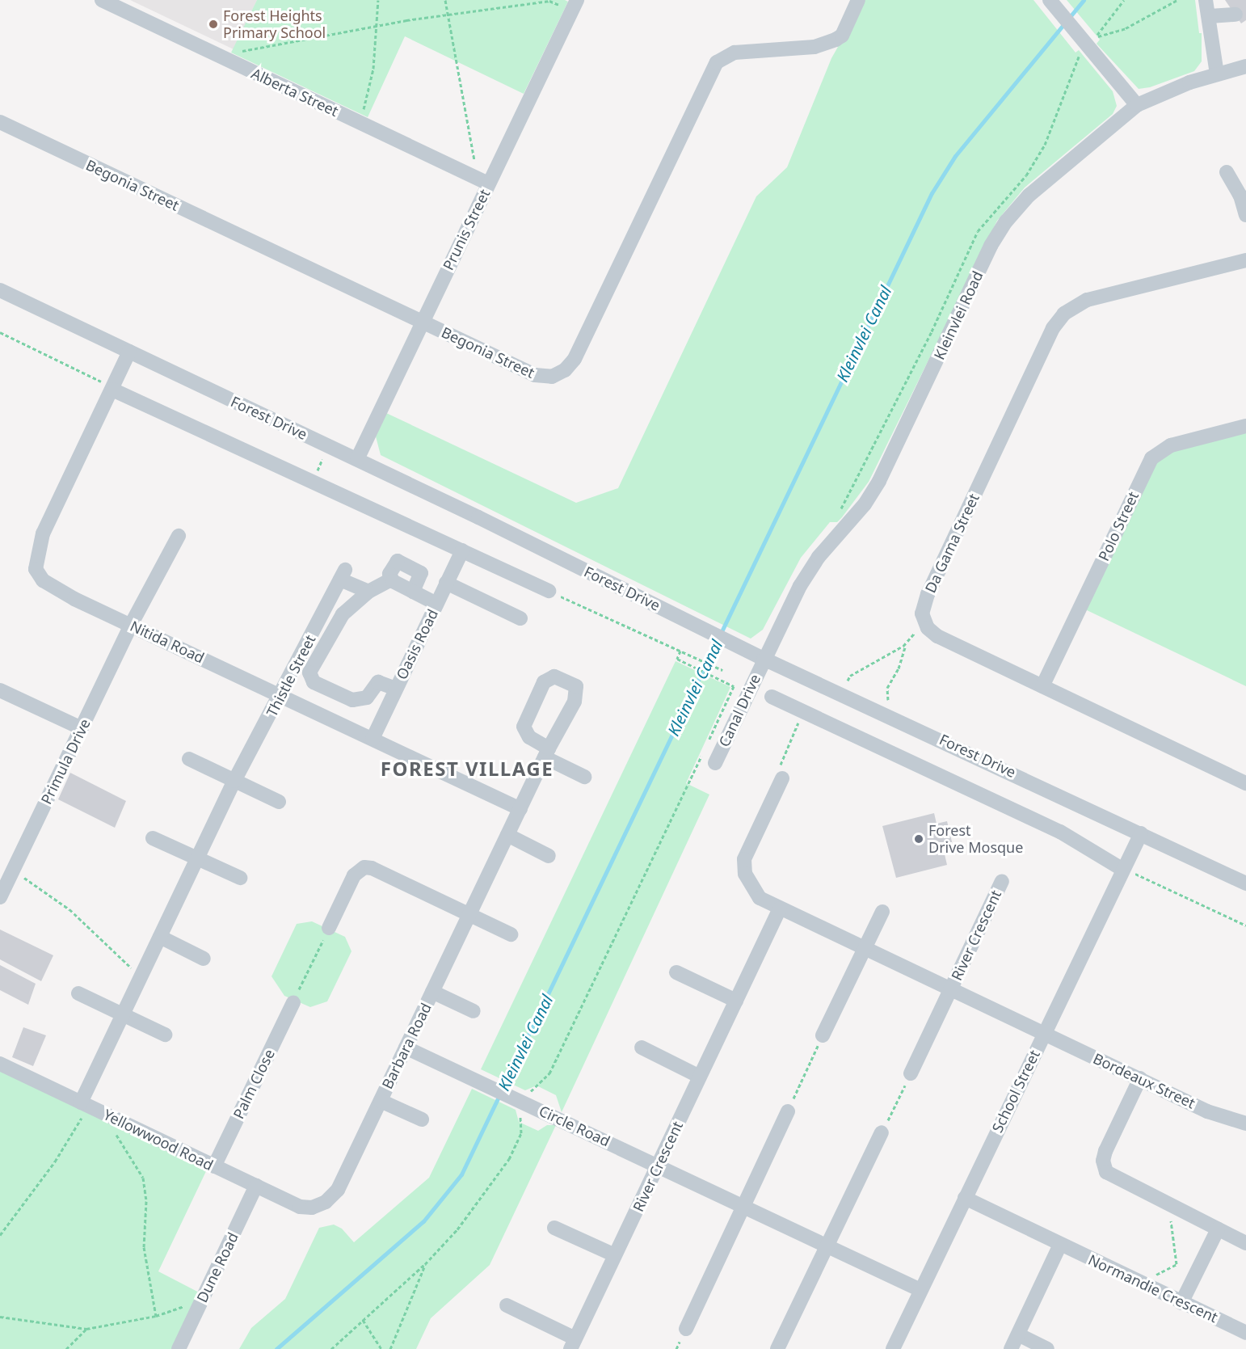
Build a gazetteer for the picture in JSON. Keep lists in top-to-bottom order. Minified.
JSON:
{"streets":{"street":["Alberta Street","Begonia Street","Prunis Street","Kleinvlei Road","Forest Drive","Polo Street","Da Gama Street","Nitida Road","Oasis Road","Thistle Street","Canal Drive","Primula Drive","River Crescent","Barbara Road","Bordeaux Street","Palm Close","School Street","Circle Road","Yellowwood Road","Dune Road","Normandie Crescent"]},"crossings":[["Alberta Street","Prunis Street"],["Begonia Street","Prunis Street"],["Prunis Street","Forest Drive"],["Kleinvlei Road","Forest Drive"],["Kleinvlei Road","Canal Drive"],["Forest Drive","Nitida Road"],["Forest Drive","Canal Drive"],["Forest Drive","School Street"],["Nitida Road","Oasis Road"],["Nitida Road","Thistle Street"],["Nitida Road","Primula Drive"],["Nitida Road","Barbara Road"],["Thistle Street","Yellowwood Road"],["River Crescent","Bordeaux Street"],["River Crescent","School Street"],["River Crescent","Circle Road"],["Barbara Road","Circle Road"],["Barbara Road","Yellowwood Road"],["Bordeaux Street","School Street"],["Palm Close","Yellowwood Road"],["School Street","Circle Road"],["School Street","Normandie Crescent"],["Yellowwood Road","Dune Road"]],"districts":["FOREST VILLAGE"],"water":["Kleinvlei Canal"],"places":["Forest Heights Primary School","Forest Drive Mosque"]}
